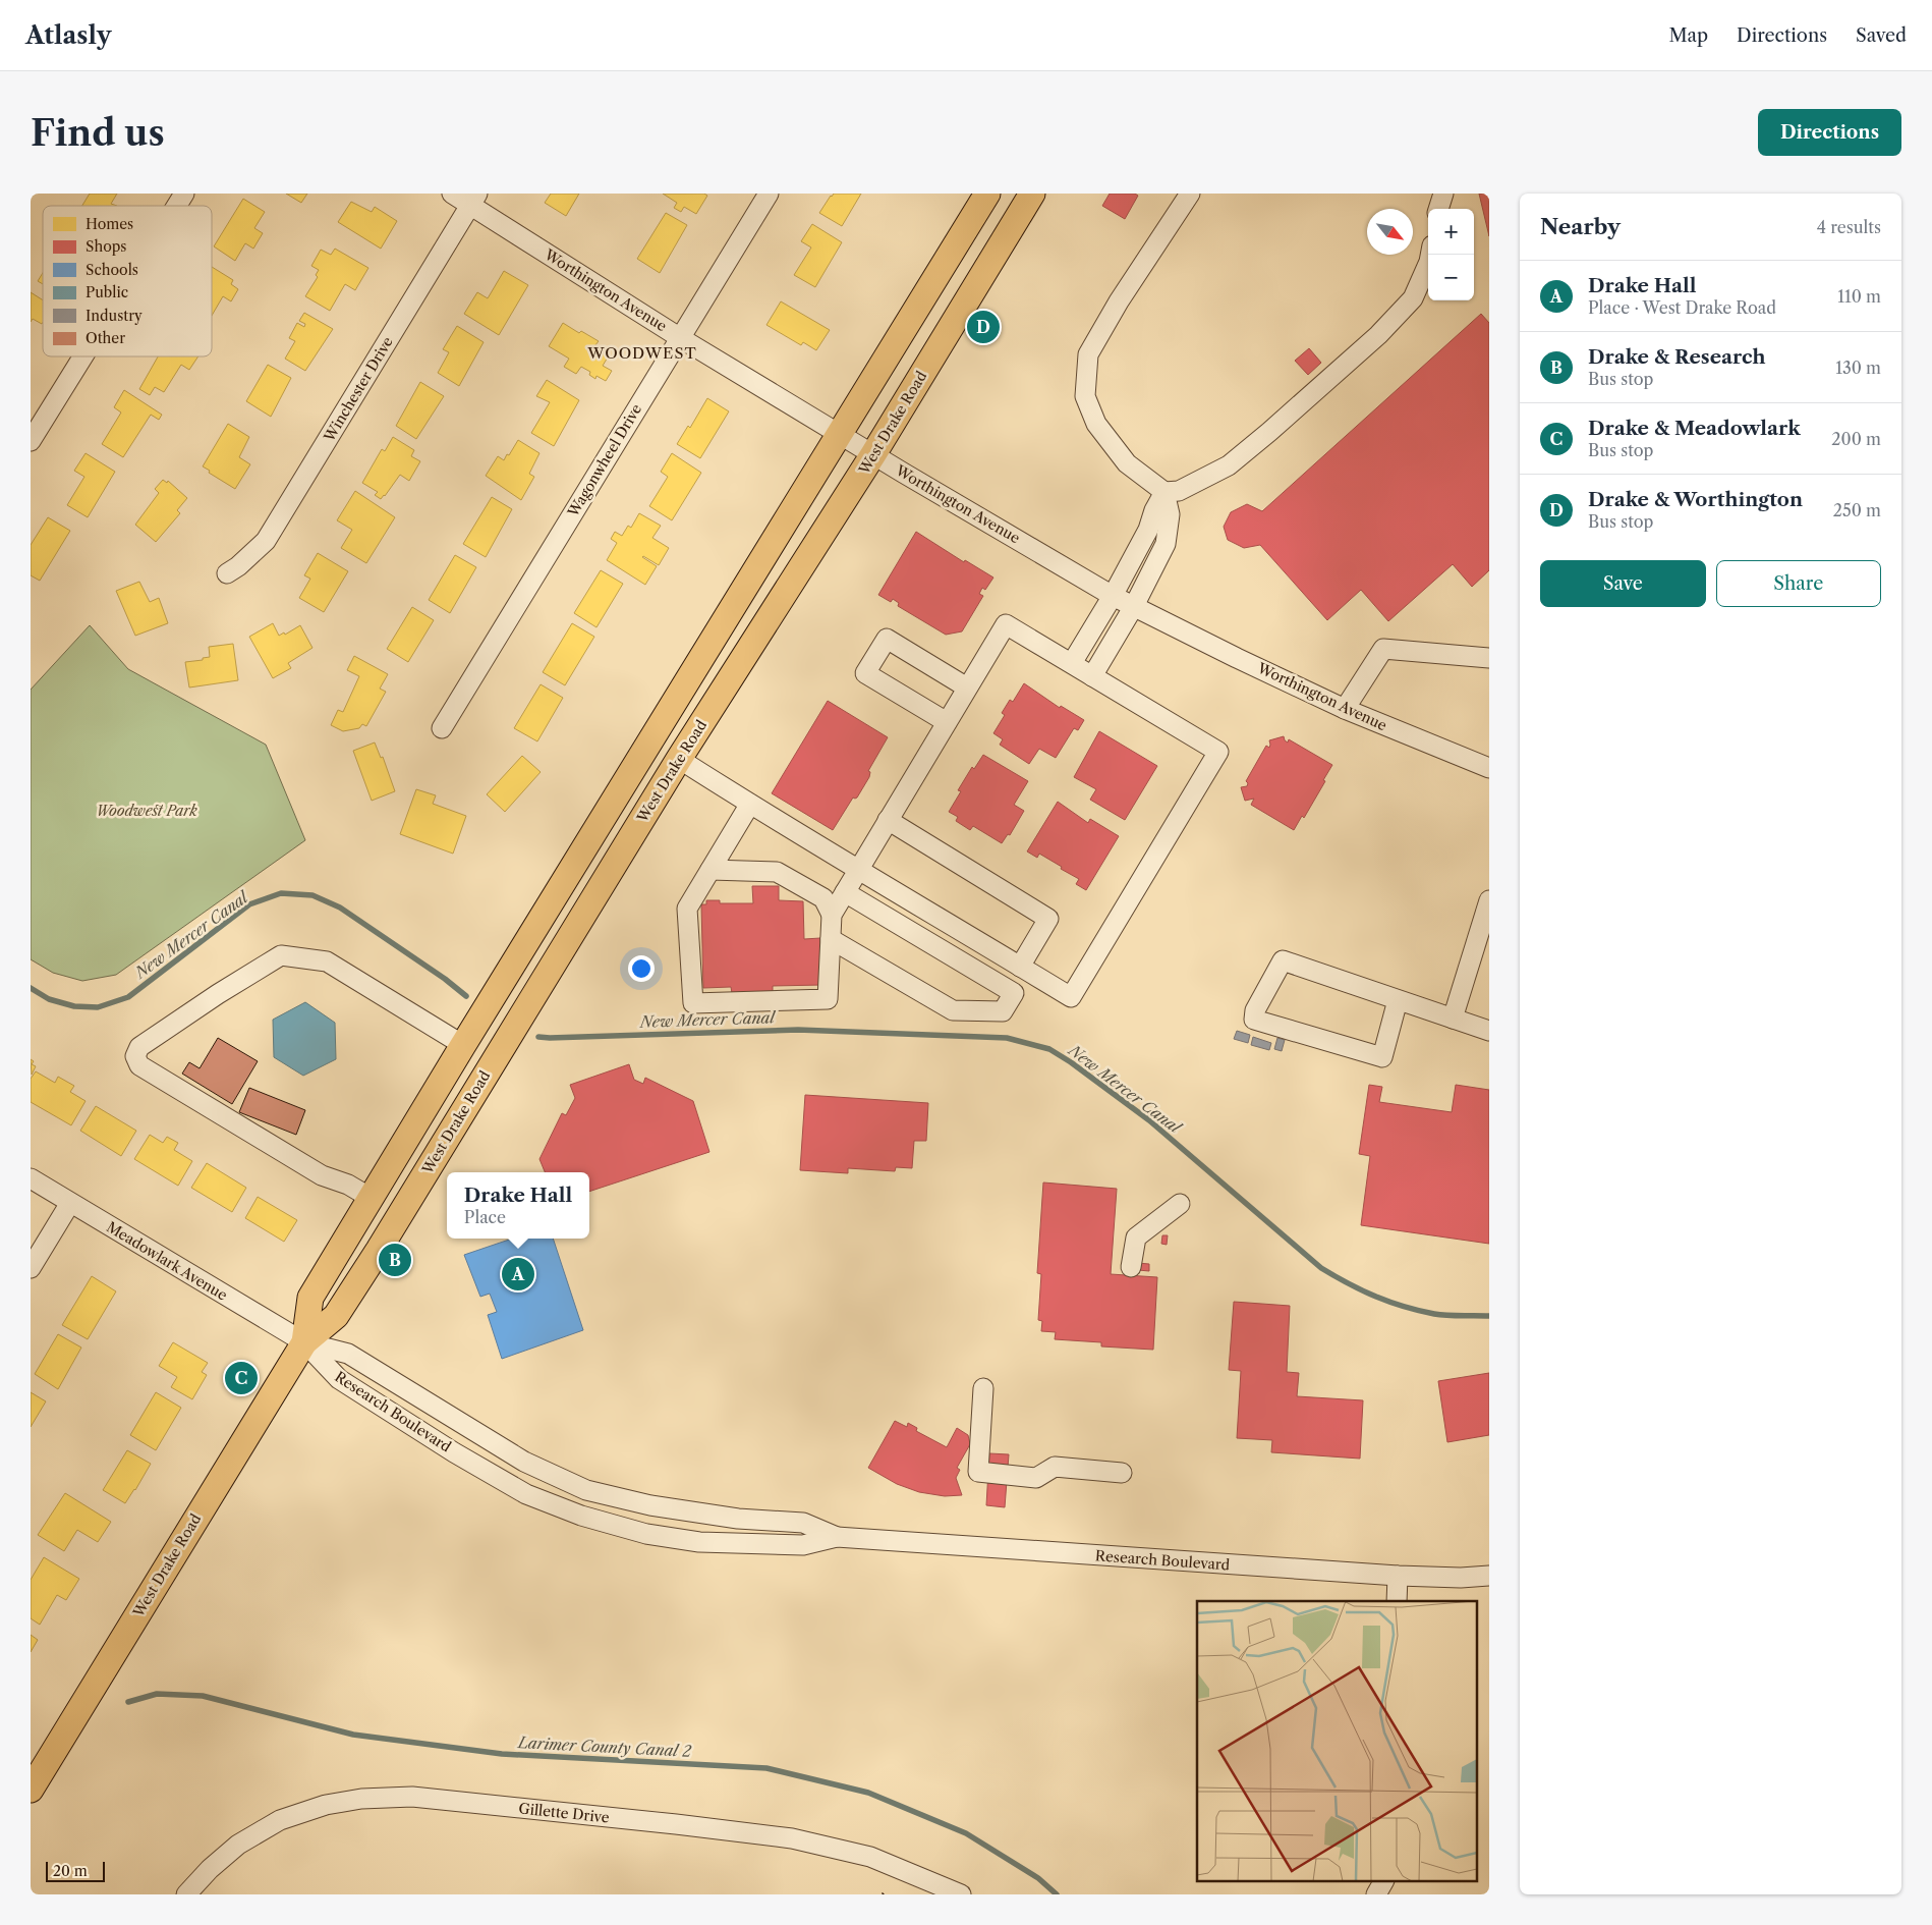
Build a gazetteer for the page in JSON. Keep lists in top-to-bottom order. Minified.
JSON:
{"streets":{"main road":["West Drake Road"],"street":["Worthington Avenue","Winchester Drive","Wagonwheel Drive","Meadowlark Avenue","Research Boulevard","Gillette Drive"]},"crossings":[["Worthington Avenue","Winchester Drive"],["Worthington Avenue","West Drake Road"],["Worthington Avenue","Wagonwheel Drive"],["West Drake Road","Meadowlark Avenue"],["West Drake Road","Research Boulevard"],["Meadowlark Avenue","Research Boulevard"]],"districts":["WOODWEST"],"water":["New Mercer Canal","Larimer County Canal 2"],"parks":["Woodwest Park"],"legend":["Homes","Shops","Schools","Public","Industry","Other"],"scale_bar":"20 m","north":"bottom right","page":{"header":"Atlasly","nav":["Map","Directions","Saved"],"buttons":["Directions",["Save","Share"]],"title":"Find us","heading":["Nearby","4 results"],"map_buttons":["+","−"],"list":[{"mark":"A","name":"Drake Hall","note":"Place · West Drake Road","value":"110 m"},{"mark":"B","name":"Drake & Research","note":"Bus stop","value":"130 m"},{"mark":"C","name":"Drake & Meadowlark","note":"Bus stop","value":"200 m"},{"mark":"D","name":"Drake & Worthington","note":"Bus stop","value":"250 m"}],"pins":["D","B","A","C"],"popup":["Drake Hall","Place"],"scale":"20 m"}}
